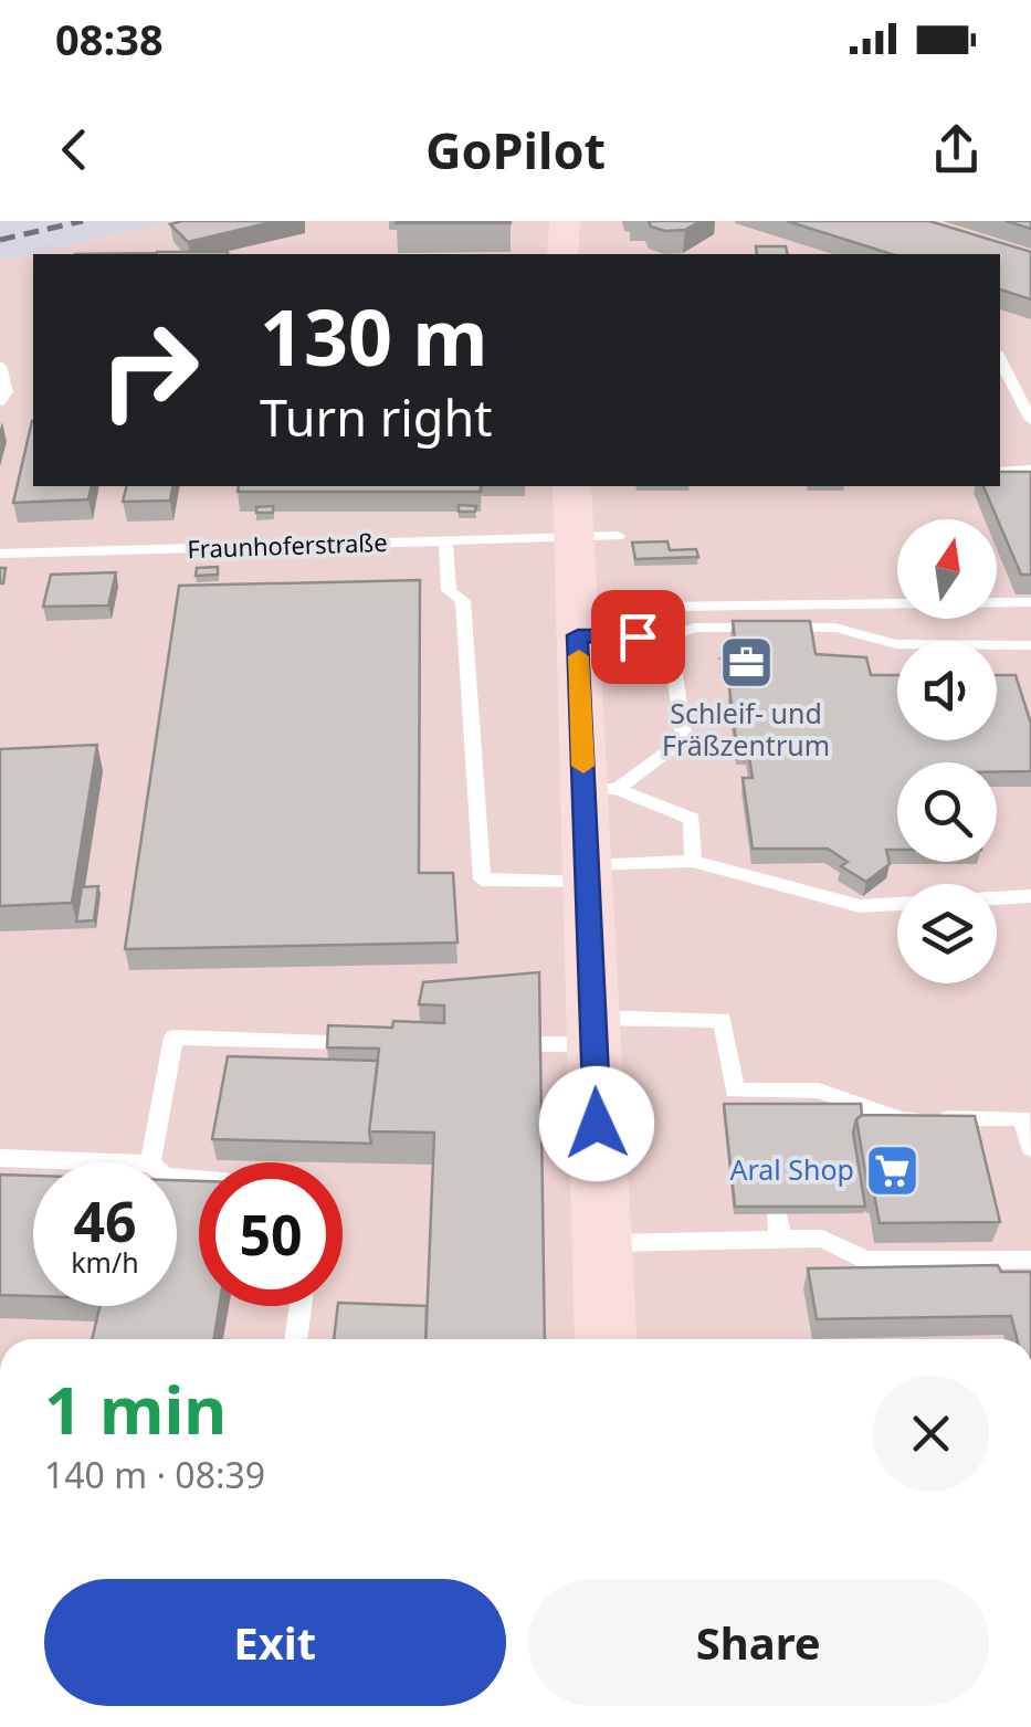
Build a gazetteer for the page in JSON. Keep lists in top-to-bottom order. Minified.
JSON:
{"streets":{"lane":["Fraunhoferstraße"]},"places":{"office":["Schleif- und Fräßzentrum"],"supermarket":["Aral Shop"]},"north":"top","page":{"status":"08:38","header":"GoPilot","turn":["130 m","Turn right"],"speed":"46 km/h","limit":"50","heading":["1 min","140 m · 08:39"],"buttons":["Exit","Share"]}}
